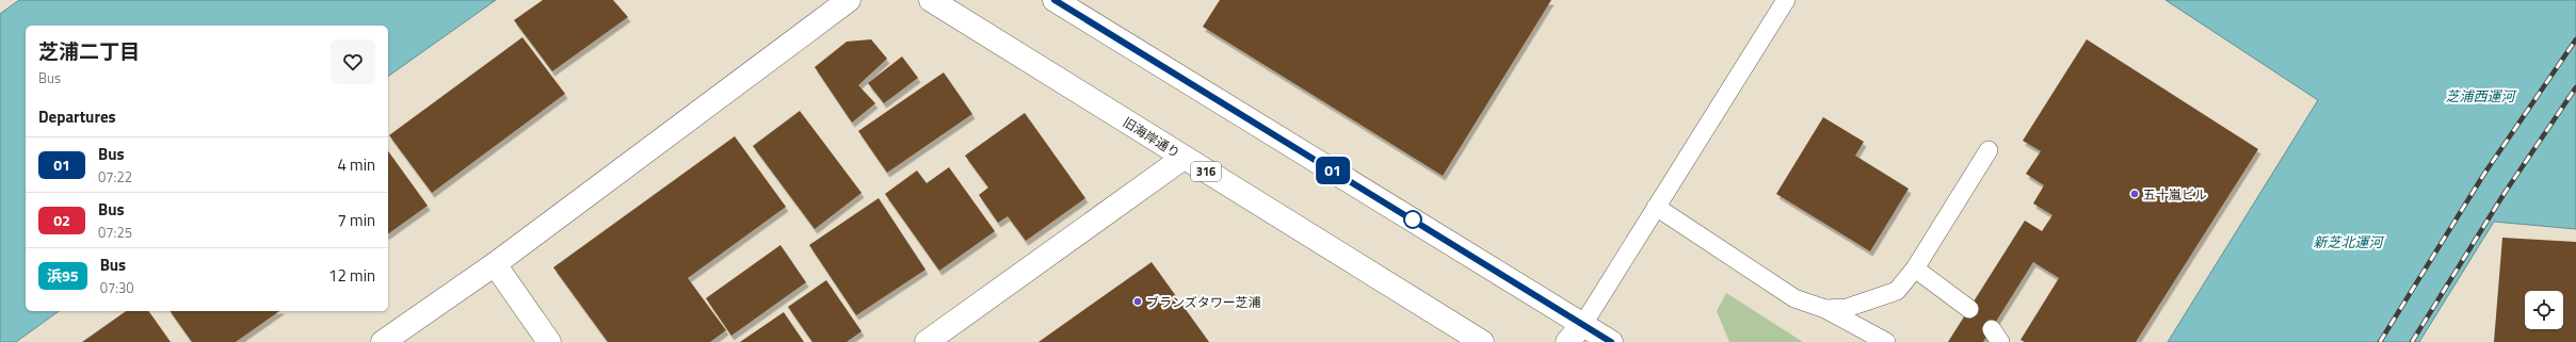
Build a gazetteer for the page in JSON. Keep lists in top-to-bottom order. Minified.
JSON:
{"streets":{"main road":["旧海岸通り","316"]},"water":["芝浦西運河","新芝北運河"],"places":["五十嵐ビル","ブランズタワー芝浦"],"lines":["bus line 01"],"page":{"on_map":"01","heading":[["芝浦二丁目","Bus"],"Departures"],"list":[{"mark":"01","name":"Bus","note":"07:22","value":"4 min"},{"mark":"02","name":"Bus","note":"07:25","value":"7 min"},{"mark":"浜95","name":"Bus","note":"07:30","value":"12 min"}]}}
